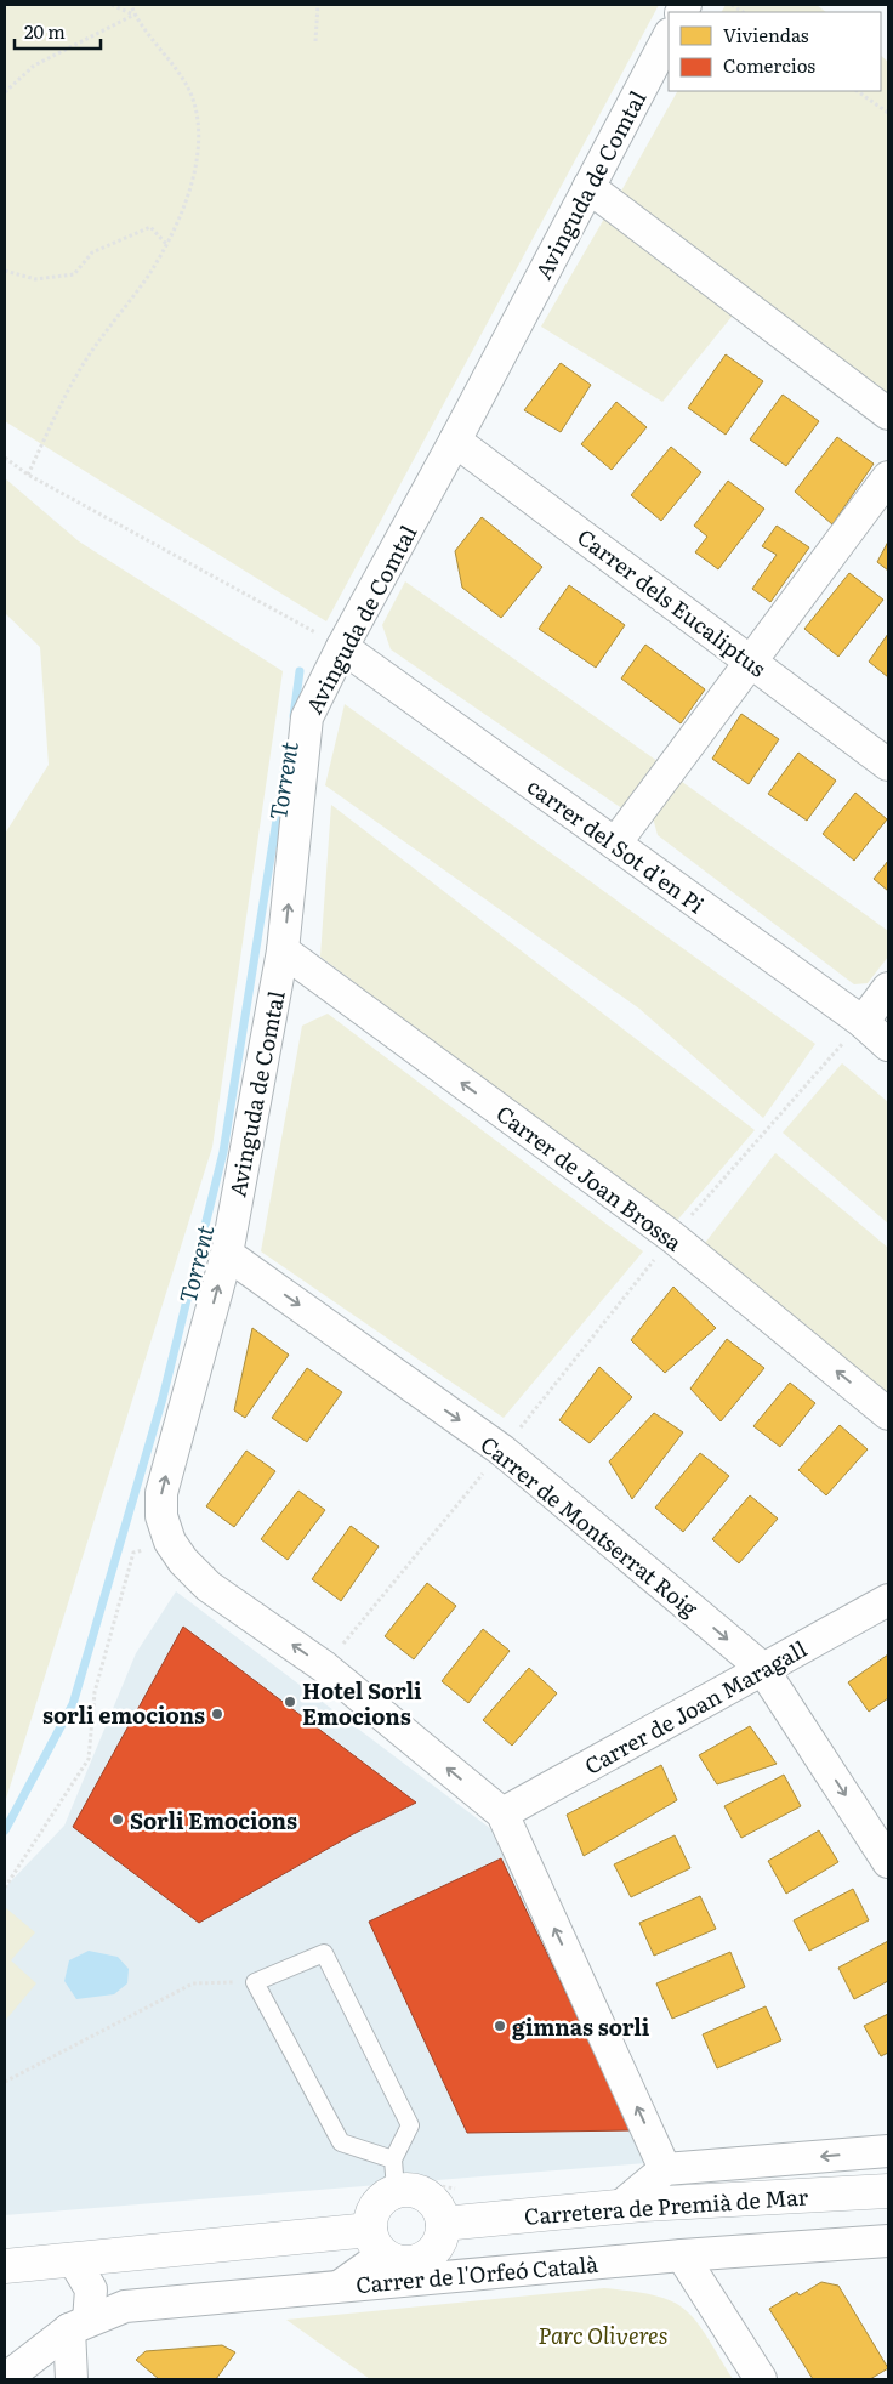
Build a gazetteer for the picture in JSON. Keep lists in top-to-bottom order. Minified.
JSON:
{"streets":{"street":["Avinguda de Comtal","Carrer dels Eucaliptus","carrer del Sot d'en Pi","Carrer de Joan Brossa","Carrer de Montserrat Roig","Carrer de Joan Maragall","Carretera de Premià de Mar","Carrer de l'Orfeó Català"]},"crossings":[["Avinguda de Comtal","Carrer dels Eucaliptus"],["Avinguda de Comtal","carrer del Sot d'en Pi"],["Avinguda de Comtal","Carrer de Joan Brossa"],["Avinguda de Comtal","Carrer de Montserrat Roig"],["Carrer de Montserrat Roig","Carrer de Joan Maragall"]],"one_way":["Avinguda de Comtal","Carrer de Joan Brossa"],"water":["Torrent"],"parks":["Parc Oliveres"],"places":["Hotel Sorli Emocions","sorli emocions","Sorli Emocions","gimnas sorli"],"legend":["Viviendas","Comercios"],"scale_bar":"20 m"}
